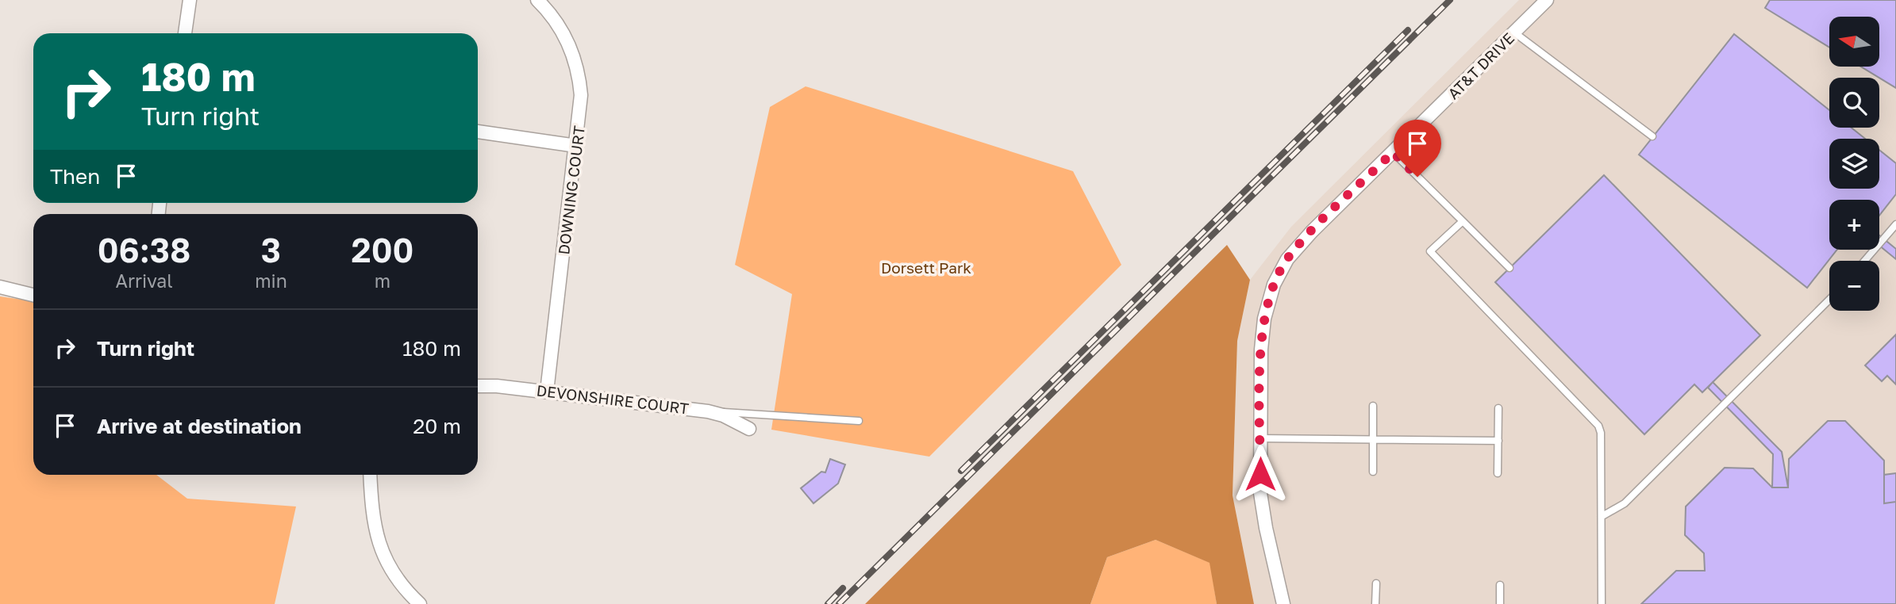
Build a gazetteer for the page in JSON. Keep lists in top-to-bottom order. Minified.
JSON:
{"streets":{"street":["AT&T DRIVE","DOWNING COURT","DEVONSHIRE COURT"]},"crossings":[["DOWNING COURT","DEVONSHIRE COURT"]],"parks":["Dorsett Park"],"north":"left","page":{"map_buttons":["+","−"],"turn":["180 m","Turn right"],"then":"Then","eta":["06:38","Arrival","3","min","200","m"],"list":[{"name":"Turn right","value":"180 m"},{"name":"Arrive at destination","value":"20 m"}]}}
